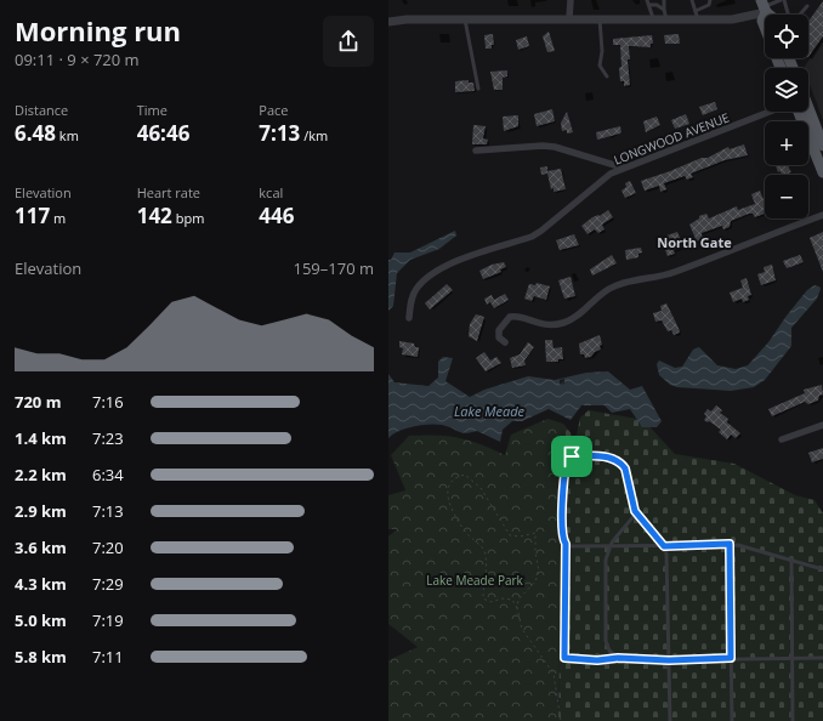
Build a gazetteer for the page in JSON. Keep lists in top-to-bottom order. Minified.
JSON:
{"streets":{"street":["LONGWOOD AVENUE"]},"districts":["North Gate"],"water":["Lake Meade"],"parks":["Lake Meade Park"],"page":{"heading":["Morning run","09:11 · 9 × 720 m"],"map_buttons":["+","−"],"stats":[["Distance","6.48 km"],["Time","46:46"],["Pace","7:13 /km"],["Elevation","117 m"],["Heart rate","142 bpm"],["kcal","446"]],"chart":["Elevation","159–170 m"],"list":[{"name":"720 m","note":"7:16"},{"name":"1.4 km","note":"7:23"},{"name":"2.2 km","note":"6:34"},{"name":"2.9 km","note":"7:13"},{"name":"3.6 km","note":"7:20"},{"name":"4.3 km","note":"7:29"},{"name":"5.0 km","note":"7:19"},{"name":"5.8 km","note":"7:11"}]}}
